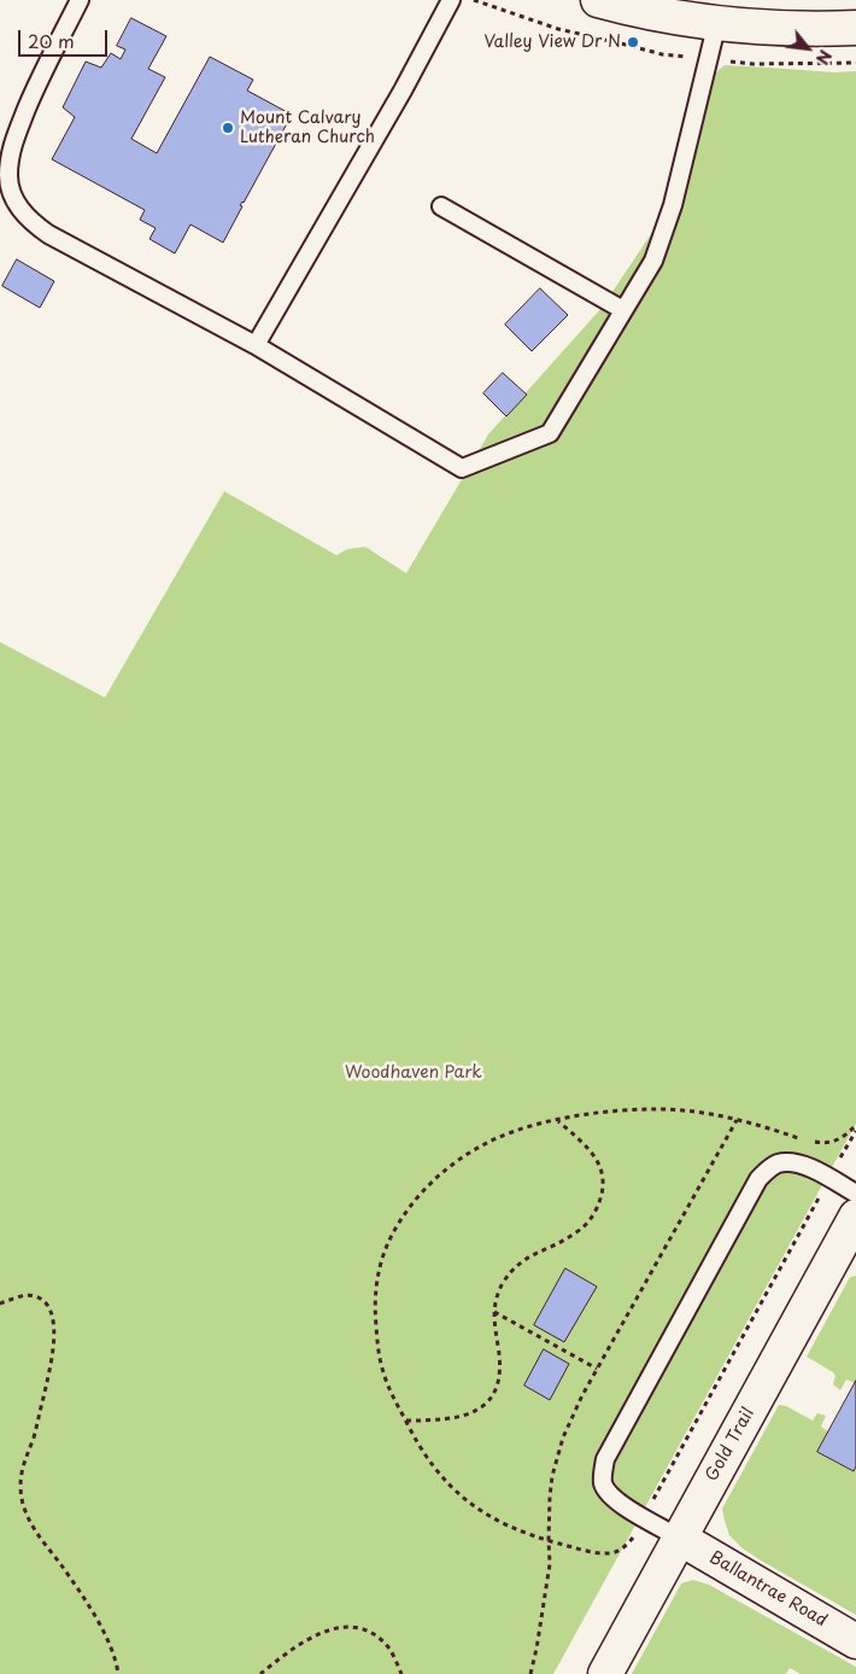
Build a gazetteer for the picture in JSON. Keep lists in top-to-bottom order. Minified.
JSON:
{"streets":{"street":["Gold Trail","Ballantrae Road"]},"crossings":[["Gold Trail","Ballantrae Road"]],"parks":["Woodhaven Park"],"places":["Valley View Dr N","Mount Calvary Lutheran Church"],"scale_bar":"20 m","north":"bottom right"}
